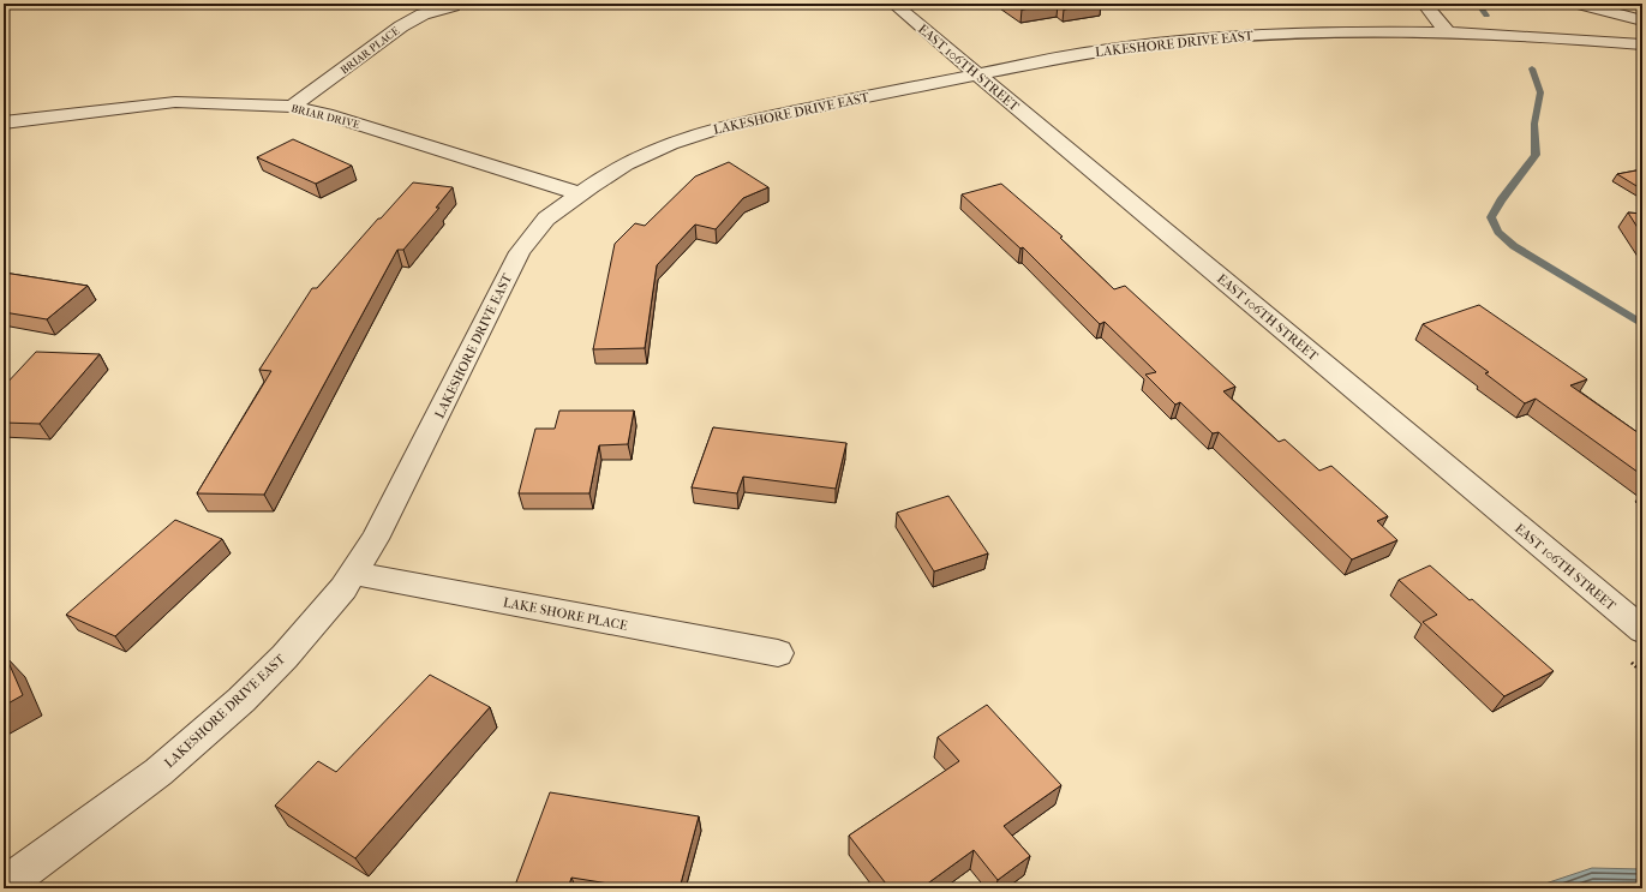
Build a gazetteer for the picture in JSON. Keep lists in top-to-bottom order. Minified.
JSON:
{"streets":{"street":["LAKESHORE DRIVE EAST","BRIAR PLACE","EAST 106TH STREET","BRIAR DRIVE","LAKE SHORE PLACE"]},"crossings":[["LAKESHORE DRIVE EAST","EAST 106TH STREET"],["LAKESHORE DRIVE EAST","BRIAR DRIVE"],["LAKESHORE DRIVE EAST","LAKE SHORE PLACE"],["BRIAR PLACE","BRIAR DRIVE"]]}
